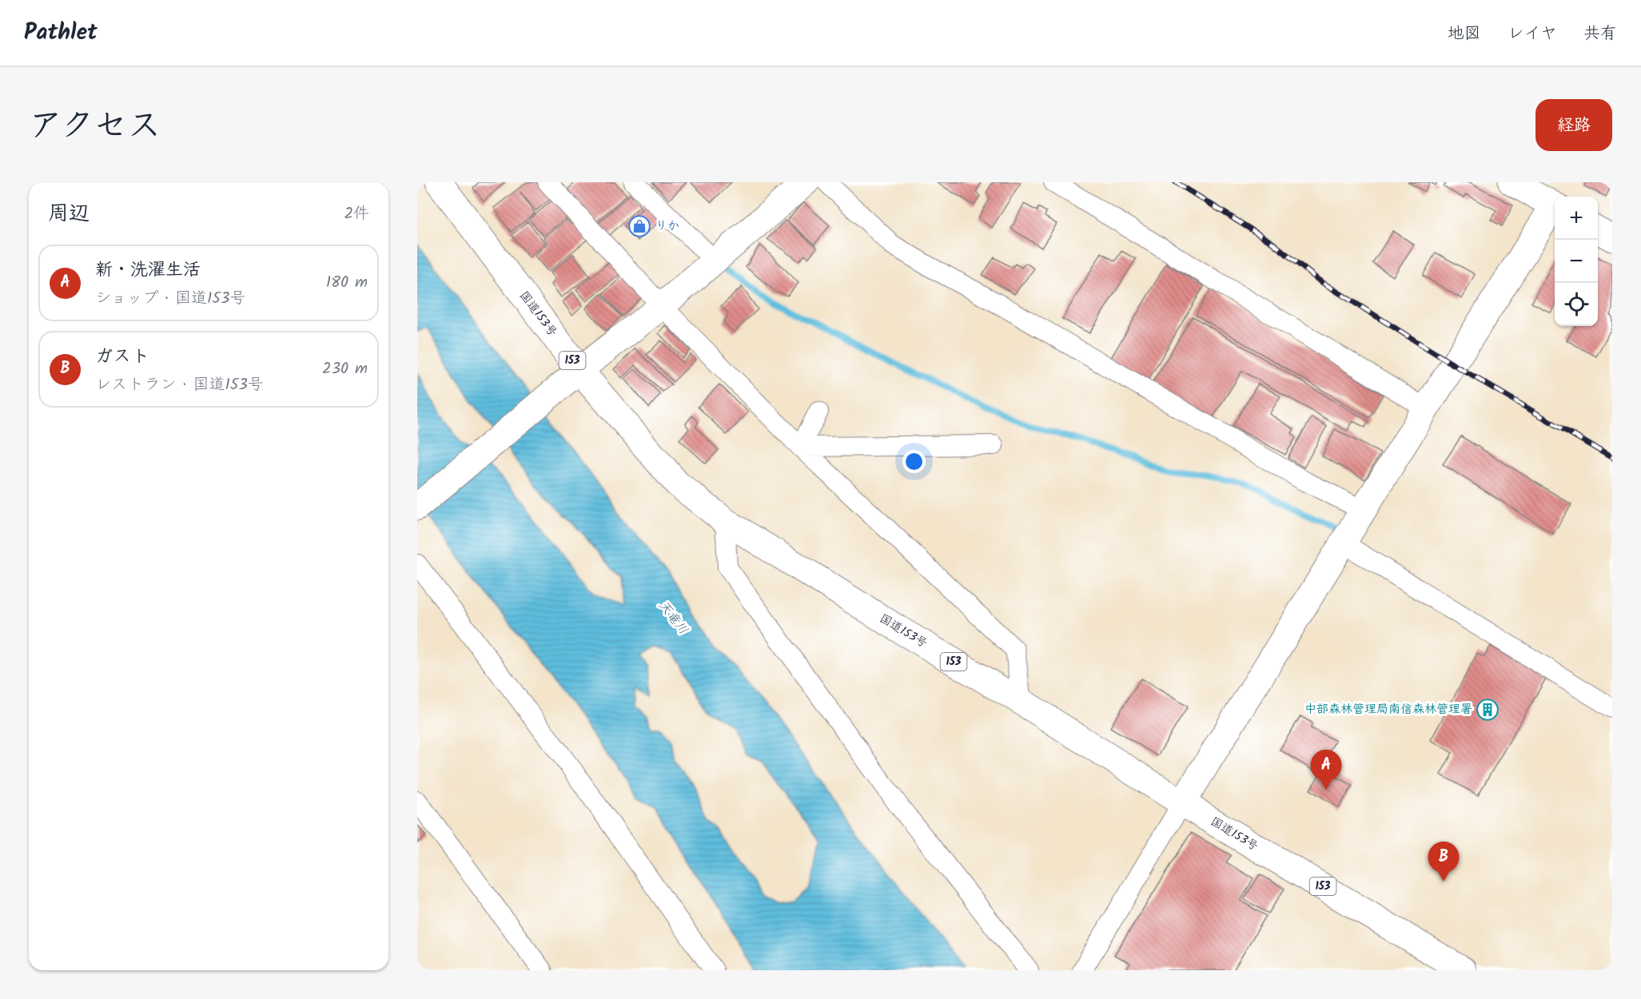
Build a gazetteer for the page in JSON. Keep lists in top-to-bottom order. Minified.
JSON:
{"streets":{"main road":["国道153号","153"]},"water":["天竜川"],"places":{"shop":["りか"],"building":["中部森林管理局南信森林管理署"]},"page":{"header":"Pathlet","nav":["地図","レイヤ","共有"],"title":"アクセス","buttons":"経路","heading":["周辺","2件"],"map_buttons":["+","−"],"list":[{"mark":"A","name":"新・洗濯生活","note":"ショップ · 国道153号","value":"180 m"},{"mark":"B","name":"ガスト","note":"レストラン · 国道153号","value":"230 m"}],"pins":["A","B"]}}
